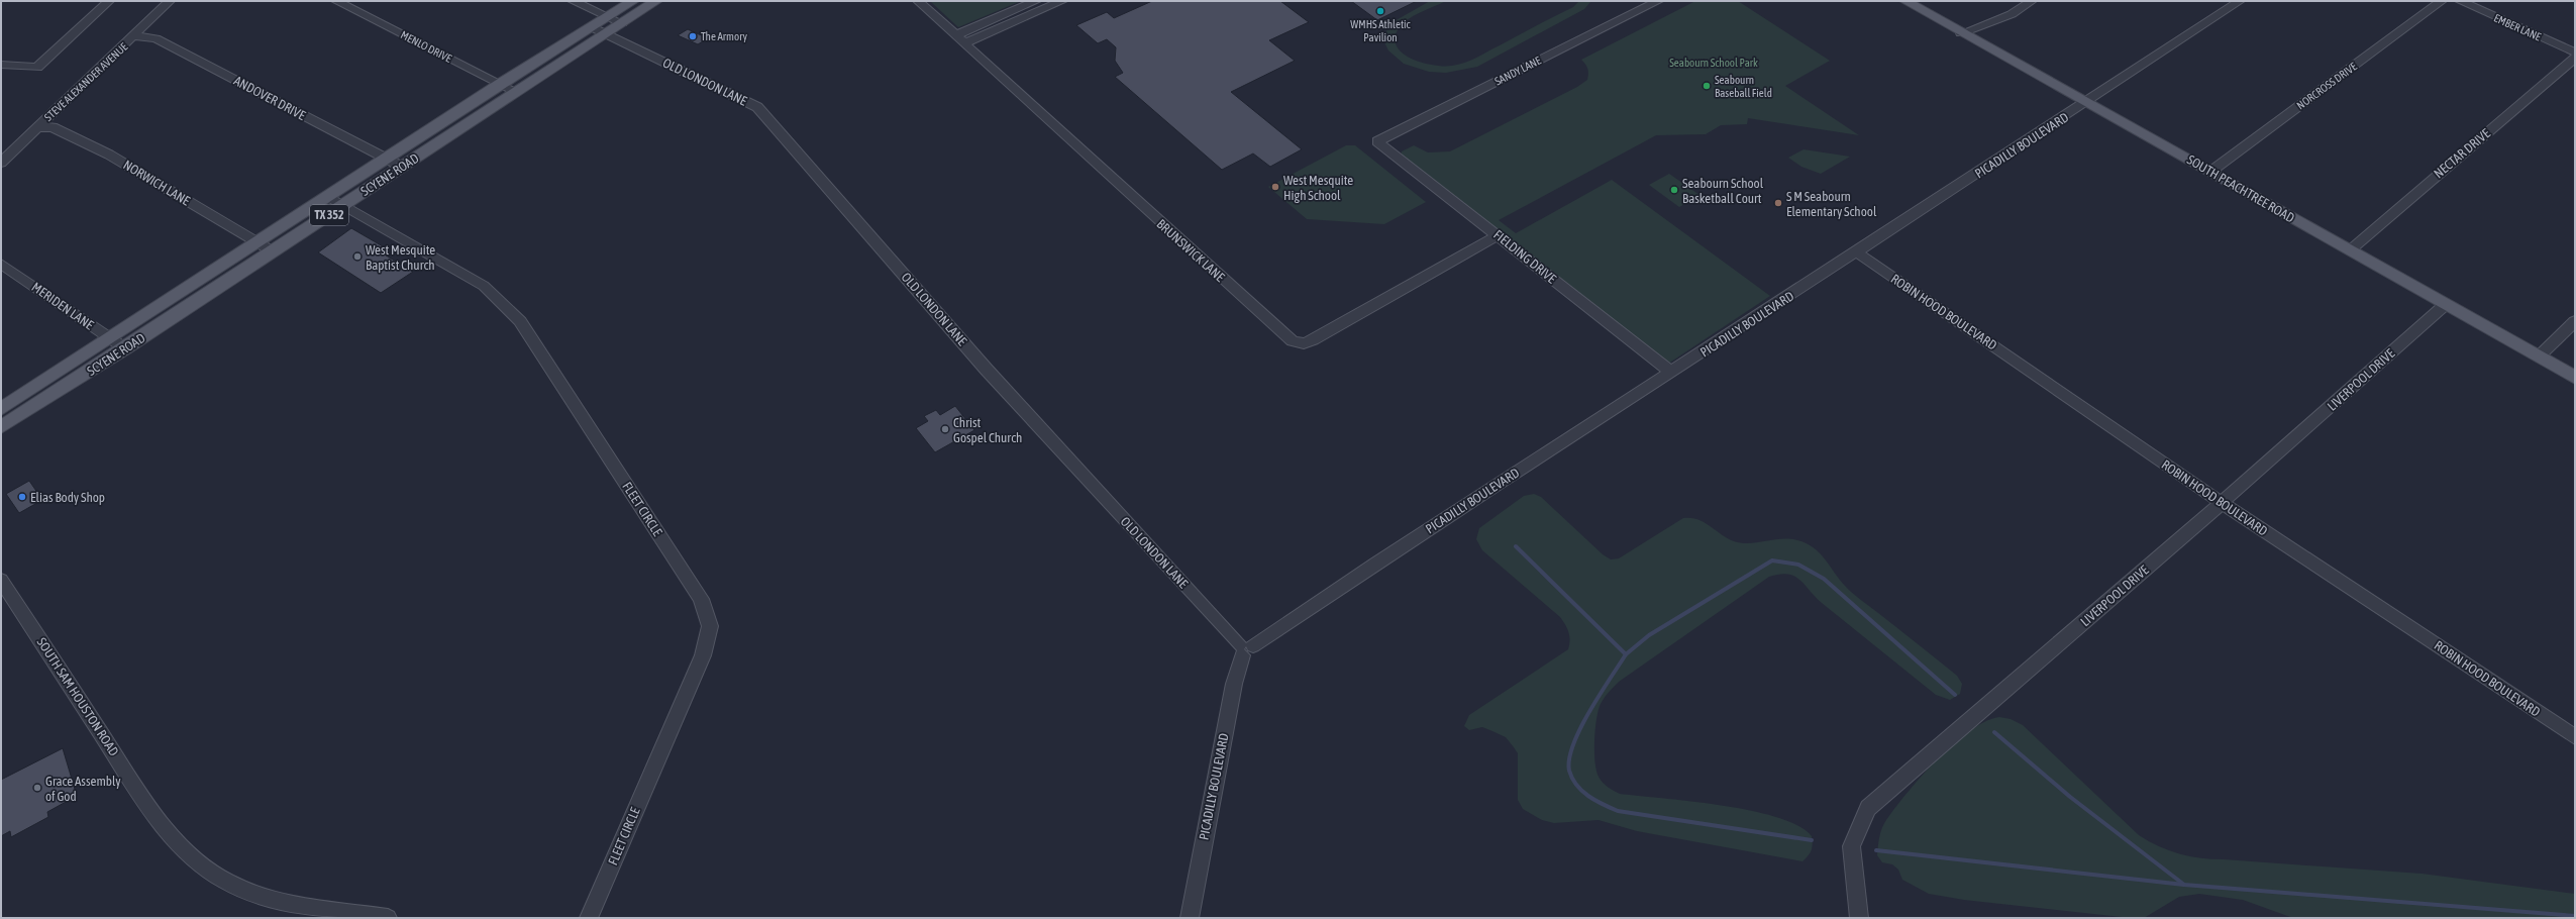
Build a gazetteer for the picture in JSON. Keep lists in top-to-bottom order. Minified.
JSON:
{"streets":{"main road":["SCYENE ROAD","SOUTH PEACHTREE ROAD","TX 352"],"street":["EMBER LANE","MENLO DRIVE","SANDY LANE","STEVE ALEXANDER AVENUE","OLD LONDON LANE","NORCROSS DRIVE","ANDOVER DRIVE","PICADILLY BOULEVARD","NECTAR DRIVE","NORWICH LANE","BRUNSWICK LANE","FIELDING DRIVE","MERIDEN LANE","ROBIN HOOD BOULEVARD","LIVERPOOL DRIVE","FLEET CIRCLE","SOUTH SAM HOUSTON ROAD"]},"crossings":[["MENLO DRIVE","SCYENE ROAD"],["SANDY LANE","FIELDING DRIVE"],["STEVE ALEXANDER AVENUE","ANDOVER DRIVE"],["STEVE ALEXANDER AVENUE","NORWICH LANE"],["OLD LONDON LANE","PICADILLY BOULEVARD"],["OLD LONDON LANE","SCYENE ROAD"],["NORCROSS DRIVE","SOUTH PEACHTREE ROAD"],["ANDOVER DRIVE","SCYENE ROAD"],["PICADILLY BOULEVARD","SOUTH PEACHTREE ROAD"],["PICADILLY BOULEVARD","FIELDING DRIVE"],["PICADILLY BOULEVARD","ROBIN HOOD BOULEVARD"],["NECTAR DRIVE","SOUTH PEACHTREE ROAD"],["SCYENE ROAD","NORWICH LANE"],["SCYENE ROAD","MERIDEN LANE"],["SCYENE ROAD","FLEET CIRCLE"],["SOUTH PEACHTREE ROAD","LIVERPOOL DRIVE"],["BRUNSWICK LANE","FIELDING DRIVE"],["ROBIN HOOD BOULEVARD","LIVERPOOL DRIVE"]],"parks":["Seabourn School Park"],"places":["WMHS Athletic Pavilion","The Armory","Seabourn Baseball Field","West Mesquite High School","Seabourn School Basketball Court","S M Seabourn Elementary School","West Mesquite Baptist Church","Christ Gospel Church","Elias Body Shop","Grace Assembly of God"]}
